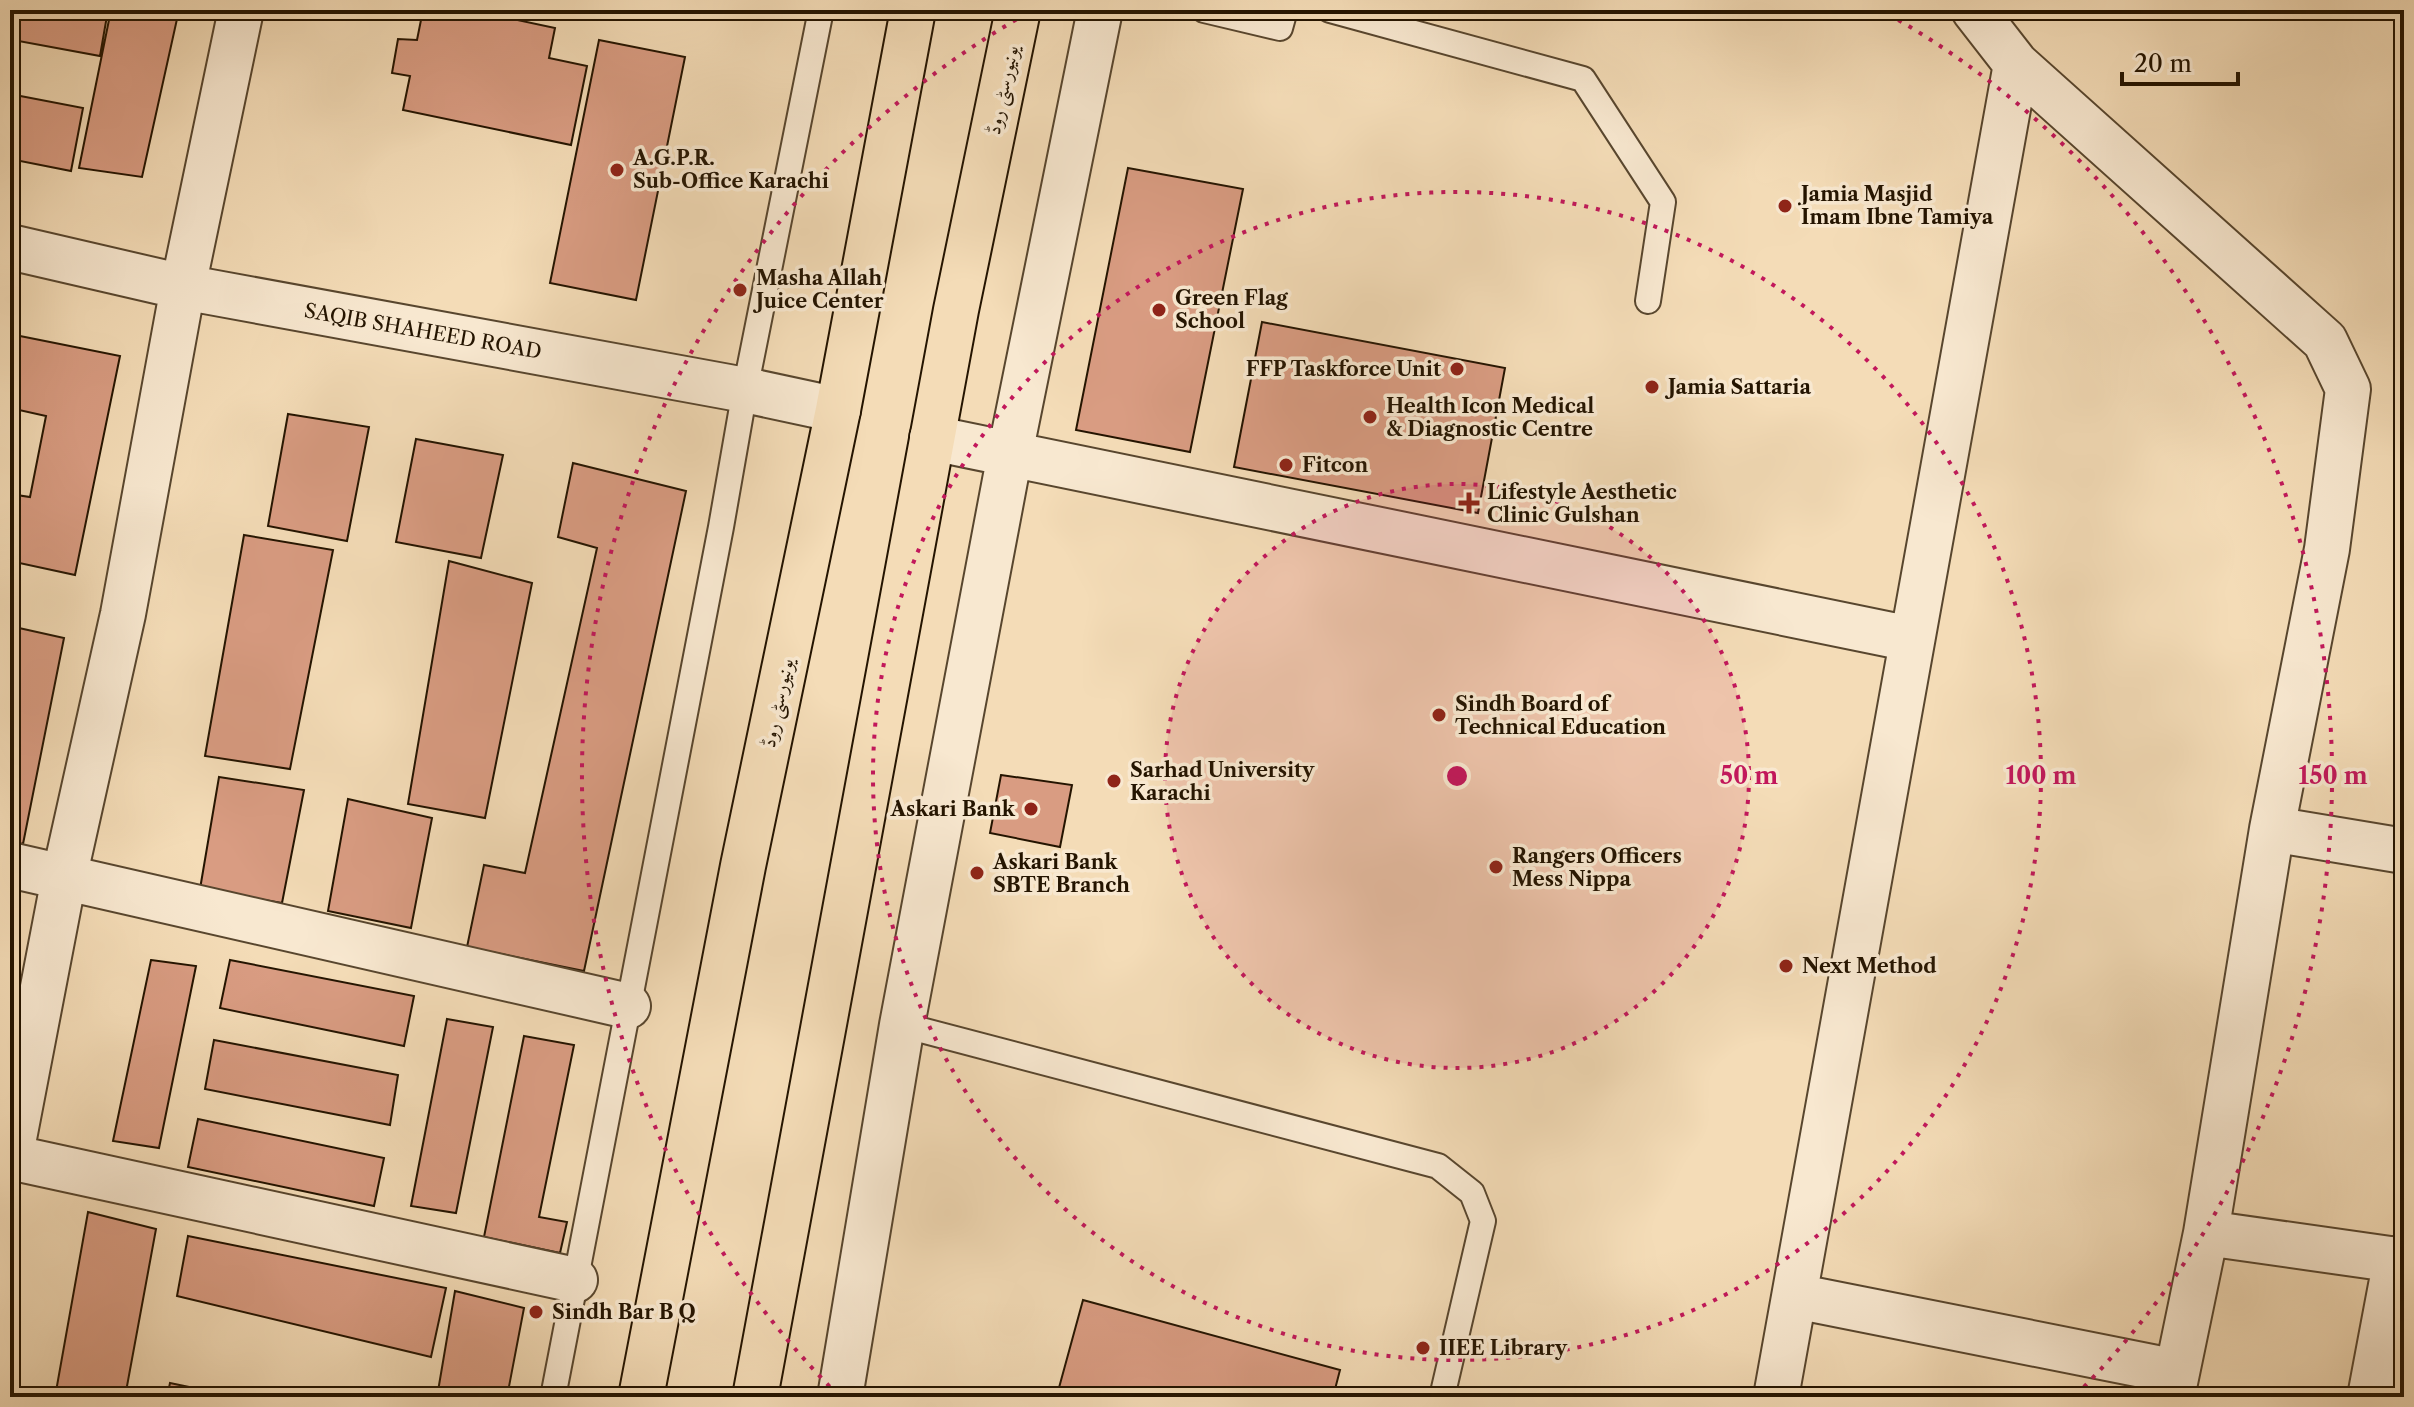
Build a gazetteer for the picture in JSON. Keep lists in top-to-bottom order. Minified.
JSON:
{"streets":{"main road":["یونیورسٹی روڈ"],"street":["SAQIB SHAHEED ROAD"]},"crossings":[["یونیورسٹی روڈ","SAQIB SHAHEED ROAD"]],"places":{"other":["A.G.P.R. Sub-Office Karachi","Jamia Masjid Imam Ibne Tamiya","Masha Allah Juice Center","Green Flag School","FFP Taskforce Unit","Jamia Sattaria","Health Icon Medical & Diagnostic Centre","Fitcon","Sindh Board of Technical Education","Sarhad University Karachi","Askari Bank","Rangers Officers Mess Nippa","Askari Bank SBTE Branch","Next Method","Sindh Bar B Q","IIEE Library"],"health":["Lifestyle Aesthetic Clinic Gulshan"]},"scale_bar":"20 m","rings":["50 m","100 m","150 m"]}
